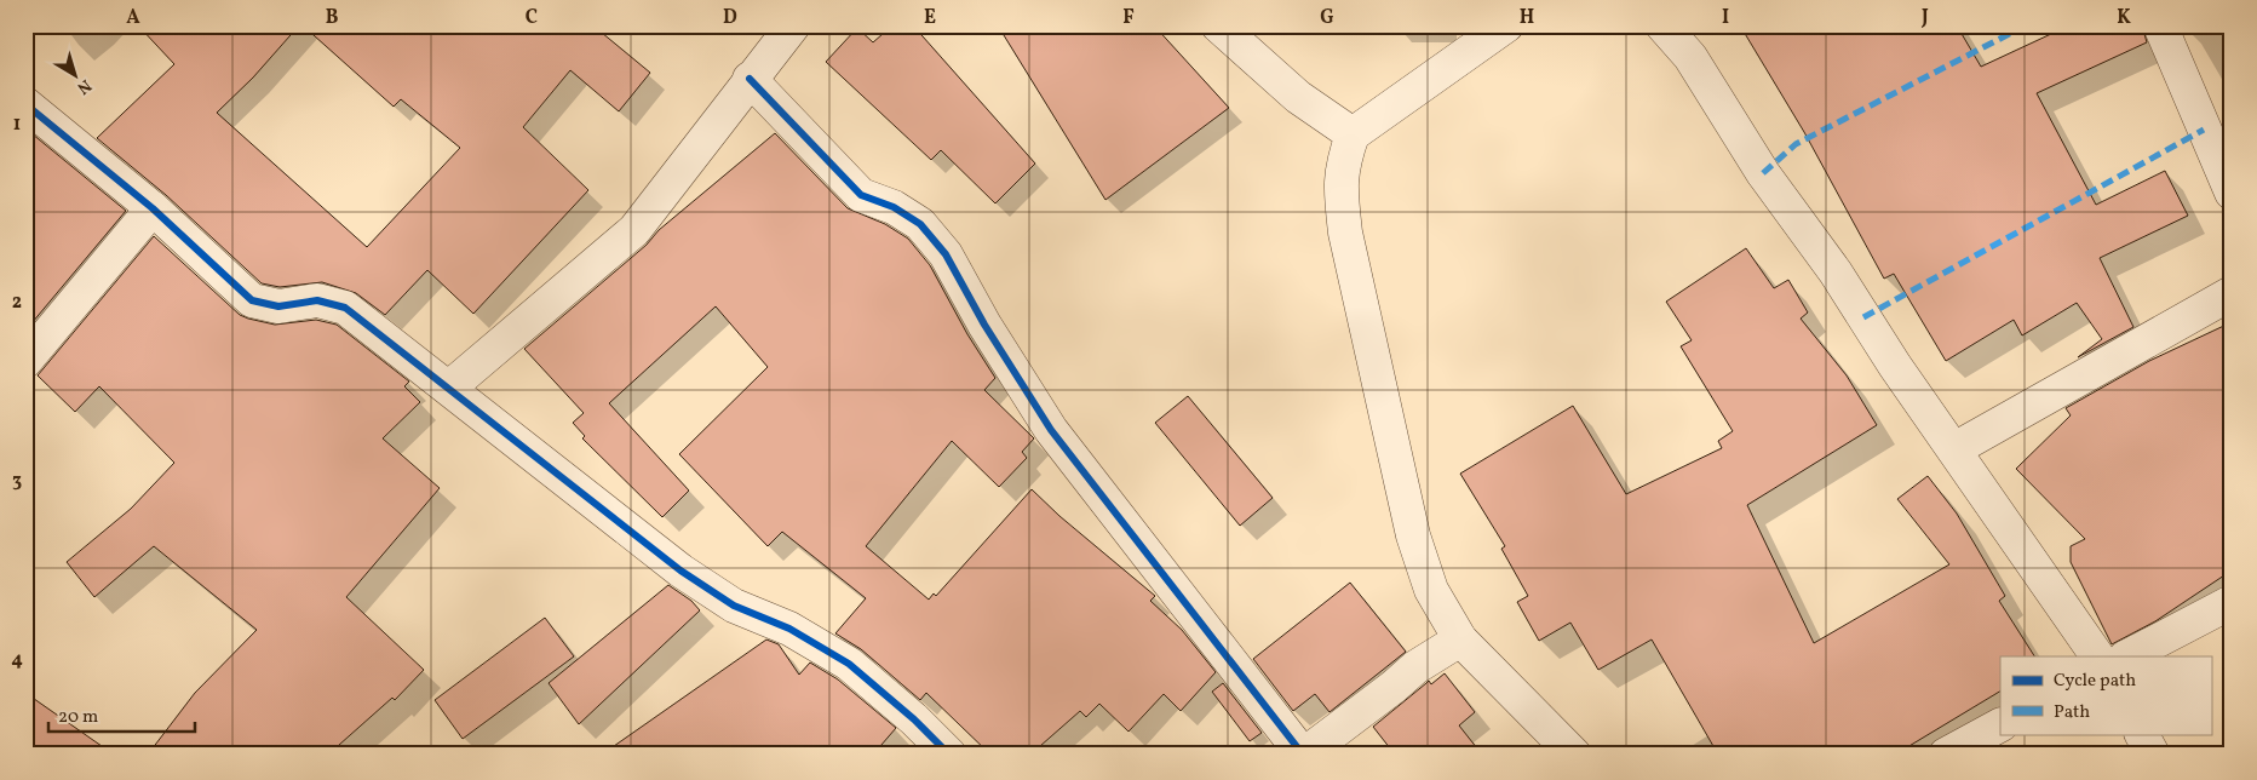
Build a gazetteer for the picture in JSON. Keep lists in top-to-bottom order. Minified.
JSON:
{"legend":["Cycle path","Path"],"scale_bar":"20 m","north":"bottom right","grid":{"columns":["A","B","C","D","E","F","G","H","I","J","K"],"rows":["1","2","3","4"]}}
